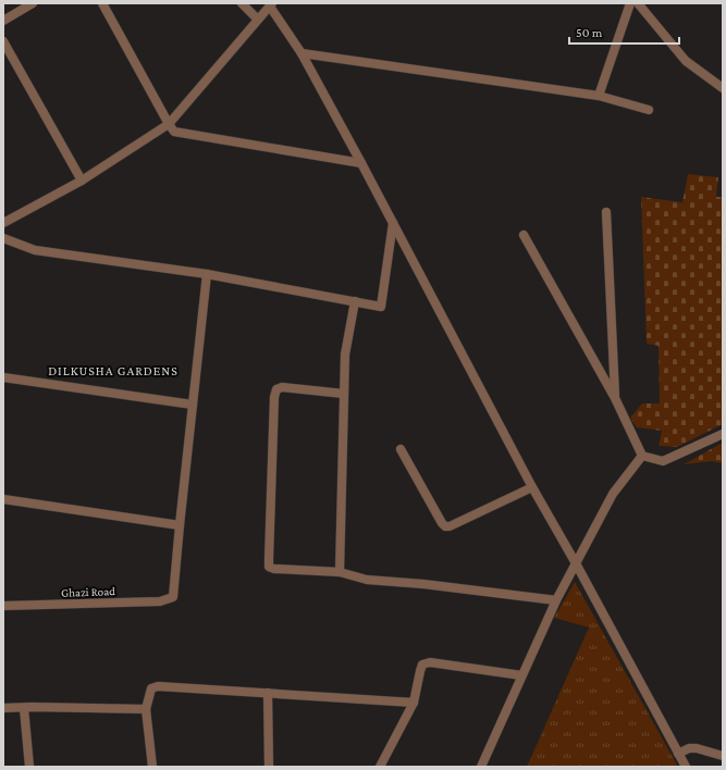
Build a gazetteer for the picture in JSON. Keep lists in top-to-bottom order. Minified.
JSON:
{"streets":{"street":["Ghazi Road"]},"districts":["DILKUSHA GARDENS"],"scale_bar":"50 m"}
